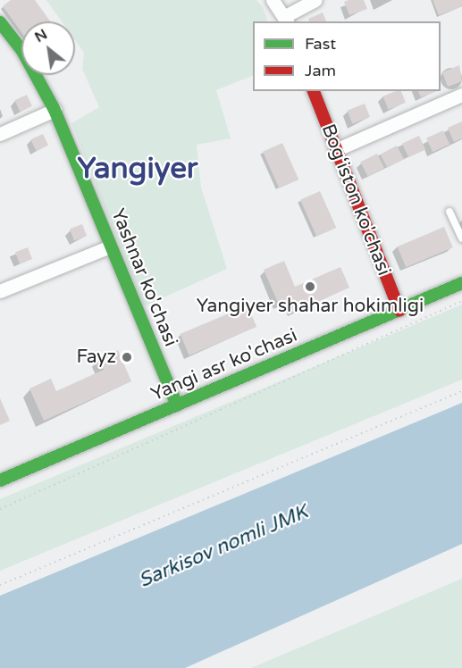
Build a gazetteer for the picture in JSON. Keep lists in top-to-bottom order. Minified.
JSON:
{"streets":{"street":["Bog‘iston ko'chasi","Yashnar ko'chasi","Yangi asr ko'chasi"]},"crossings":[["Bog‘iston ko'chasi","Yangi asr ko'chasi"],["Yashnar ko'chasi","Yangi asr ko'chasi"]],"districts":["Yangiyer"],"water":["Sarkisov nomli JMK"],"places":["Yangiyer shahar hokimligi","Fayz"],"legend":["Fast","Jam"],"north":"top left"}
